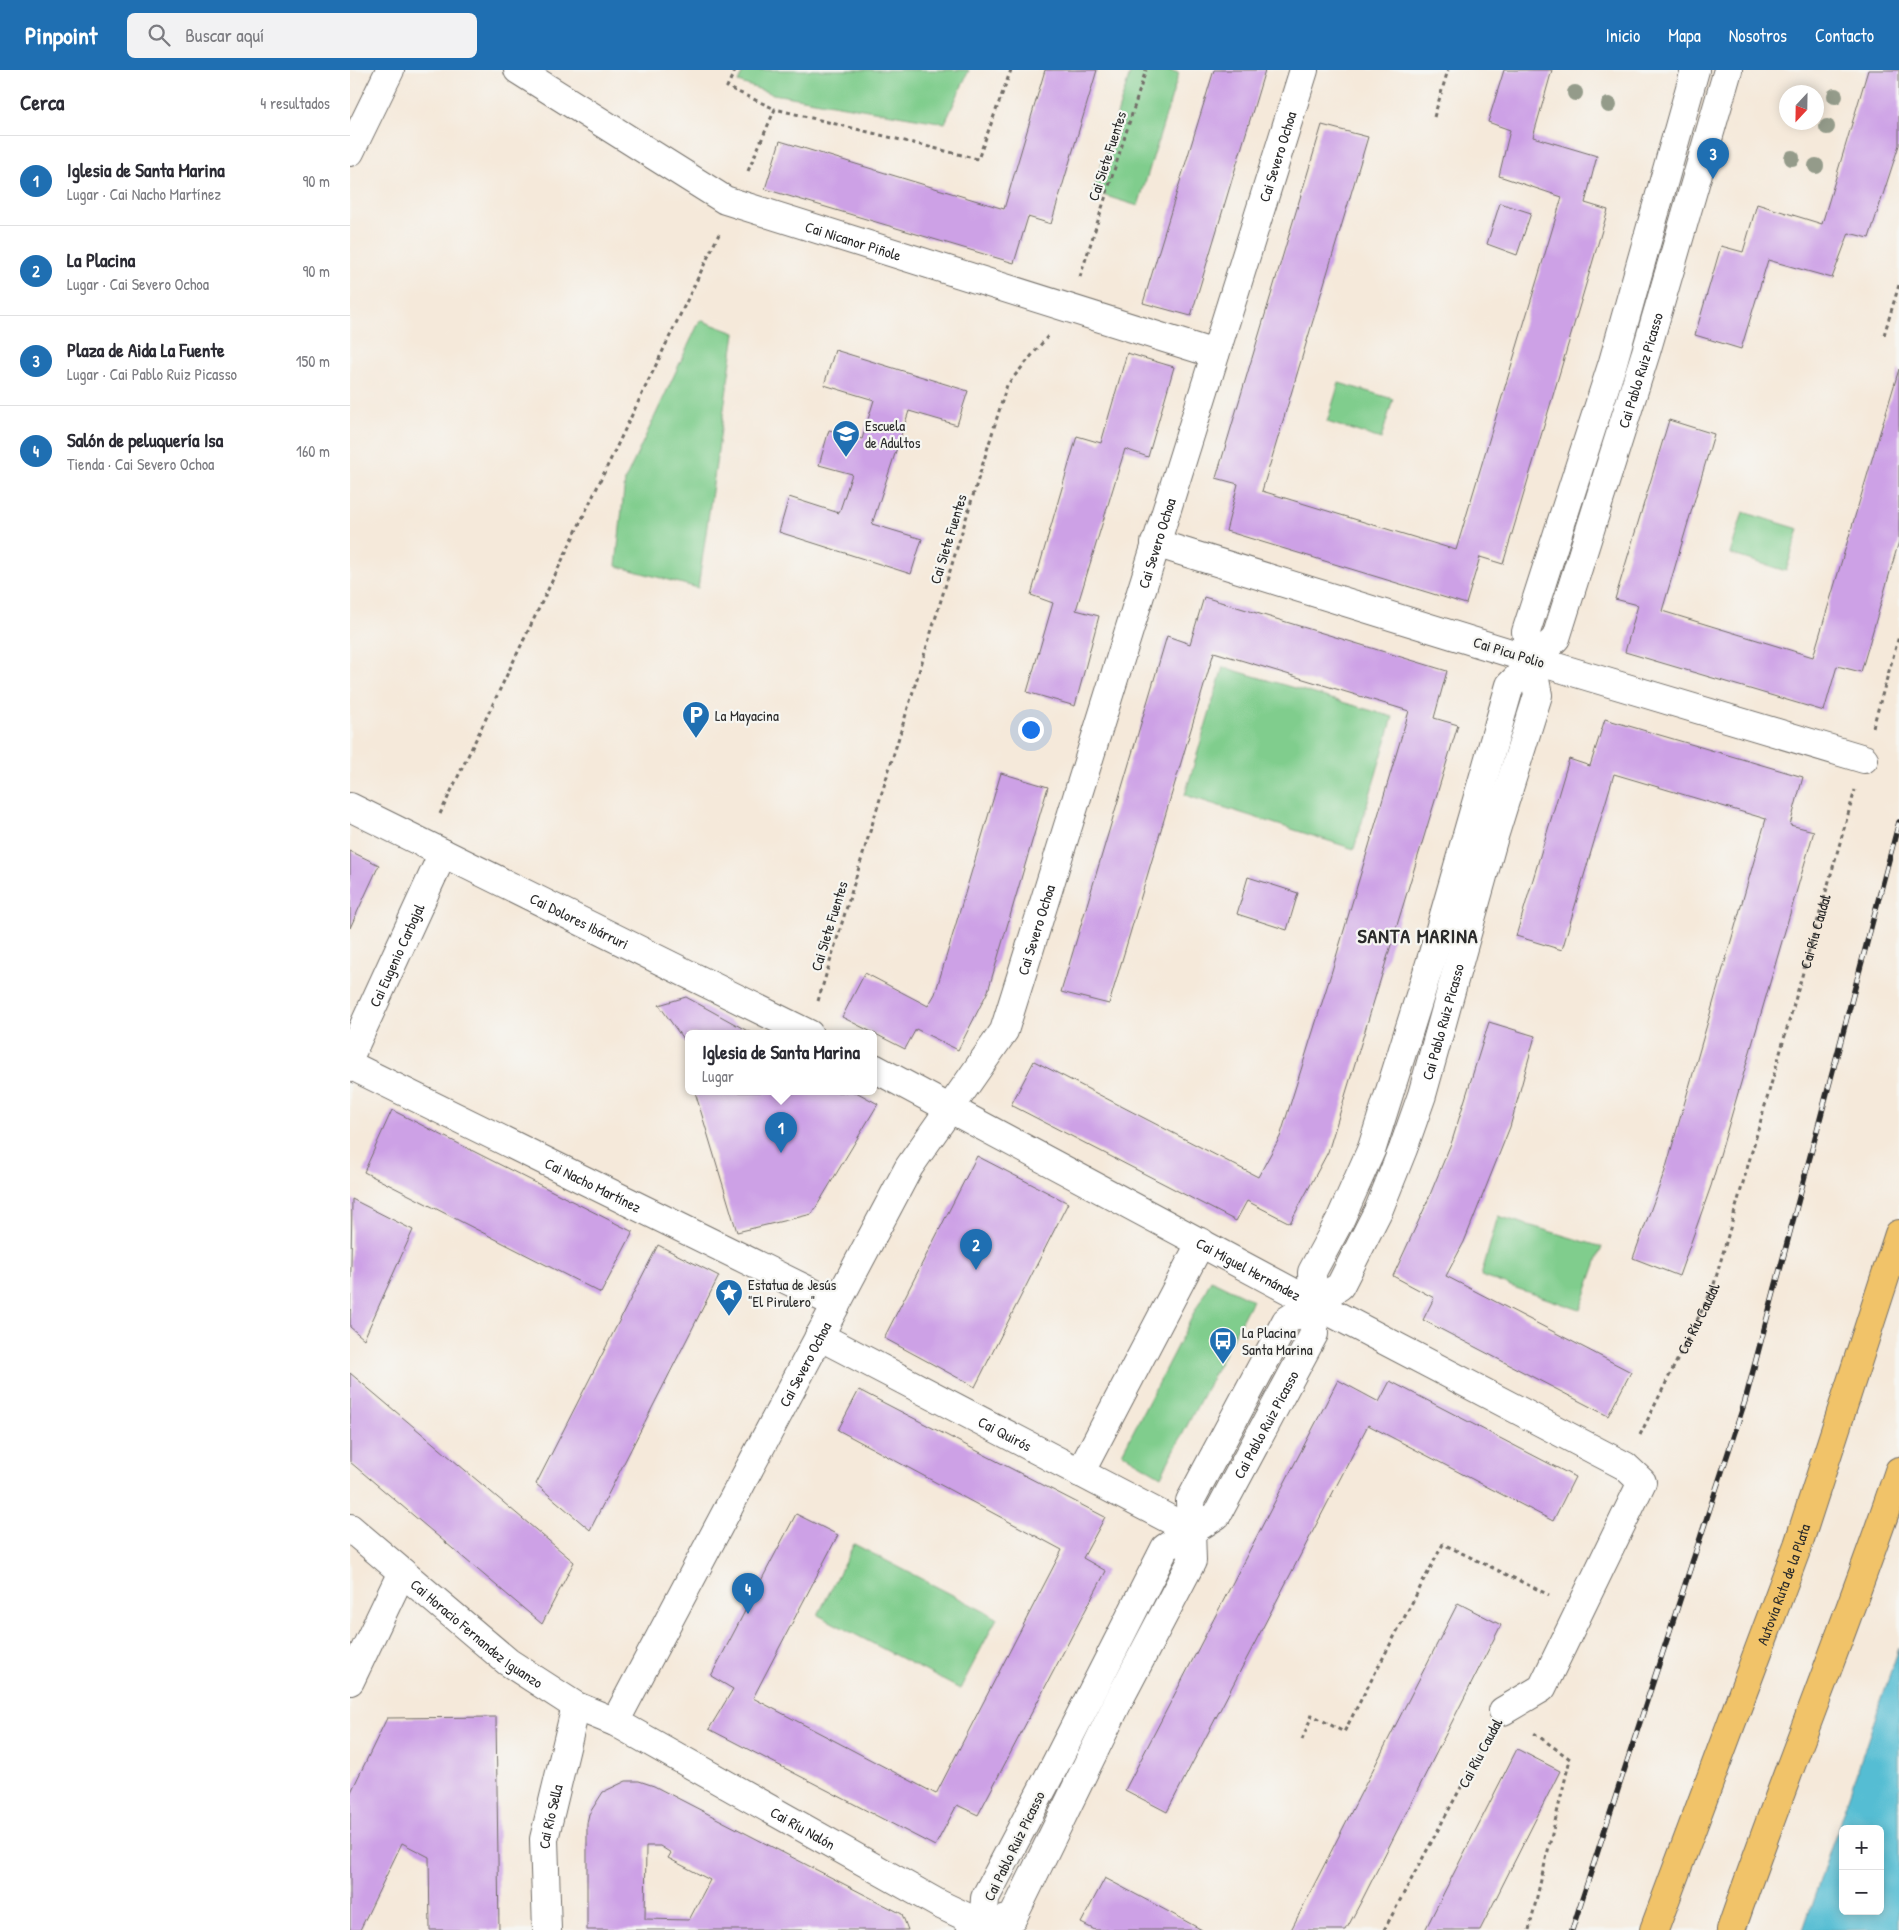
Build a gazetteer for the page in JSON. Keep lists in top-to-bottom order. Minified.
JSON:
{"streets":{"highway":["Autovía Ruta de la Plata"],"street":["Cai Severo Ochoa","Cai Nicanor Piñole","Cai Pablo Ruiz Picasso","Cai Picu Polio","Cai Dolores Ibárruri","Cai Ríu Caudal","Cai Eugenio Carbajal","Cai Nacho Martínez","Cai Miguel Hernández","Cai Quirós","Cai Horacio Fernandez Iguanzo","Cai Río Sella","Cai Ríu Nalón"],"path":["Cai Siete Fuentes"]},"crossings":[["Cai Siete Fuentes","Cai Nicanor Piñole"],["Cai Severo Ochoa","Cai Nicanor Piñole"],["Cai Severo Ochoa","Cai Picu Polio"],["Cai Severo Ochoa","Cai Nacho Martínez"],["Cai Severo Ochoa","Cai Miguel Hernández"],["Cai Severo Ochoa","Cai Quirós"],["Cai Severo Ochoa","Cai Horacio Fernandez Iguanzo"],["Cai Severo Ochoa","Cai Ríu Nalón"],["Cai Pablo Ruiz Picasso","Cai Picu Polio"],["Cai Pablo Ruiz Picasso","Cai Miguel Hernández"],["Cai Pablo Ruiz Picasso","Cai Quirós"],["Cai Pablo Ruiz Picasso","Cai Ríu Nalón"],["Cai Picu Polio","Cai Ríu Caudal"],["Cai Dolores Ibárruri","Cai Eugenio Carbajal"],["Cai Ríu Caudal","Cai Miguel Hernández"],["Cai Horacio Fernandez Iguanzo","Cai Río Sella"],["Cai Horacio Fernandez Iguanzo","Cai Ríu Nalón"]],"districts":["SANTA MARINA"],"places":{"school or university":["Escuela de Adultos"],"parking":["La Mayacina"],"place":["Estatua de Jesús \"El Pirulero\""],"bus stop":["La Placina Santa Marina"]},"north":"bottom","page":{"header":"Pinpoint","search":"Buscar aquí","nav":["Inicio","Mapa","Nosotros","Contacto"],"heading":["Cerca","4 resultados"],"list":[{"mark":"1","name":"Iglesia de Santa Marina","note":"Lugar · Cai Nacho Martínez","value":"90 m"},{"mark":"2","name":"La Placina","note":"Lugar · Cai Severo Ochoa","value":"90 m"},{"mark":"3","name":"Plaza de Aida La Fuente","note":"Lugar · Cai Pablo Ruiz Picasso","value":"150 m"},{"mark":"4","name":"Salón de peluquería Isa","note":"Tienda · Cai Severo Ochoa","value":"160 m"}],"pins":["3","1","2","4"],"popup":["Iglesia de Santa Marina","Lugar"],"map_buttons":["+","−"]}}
